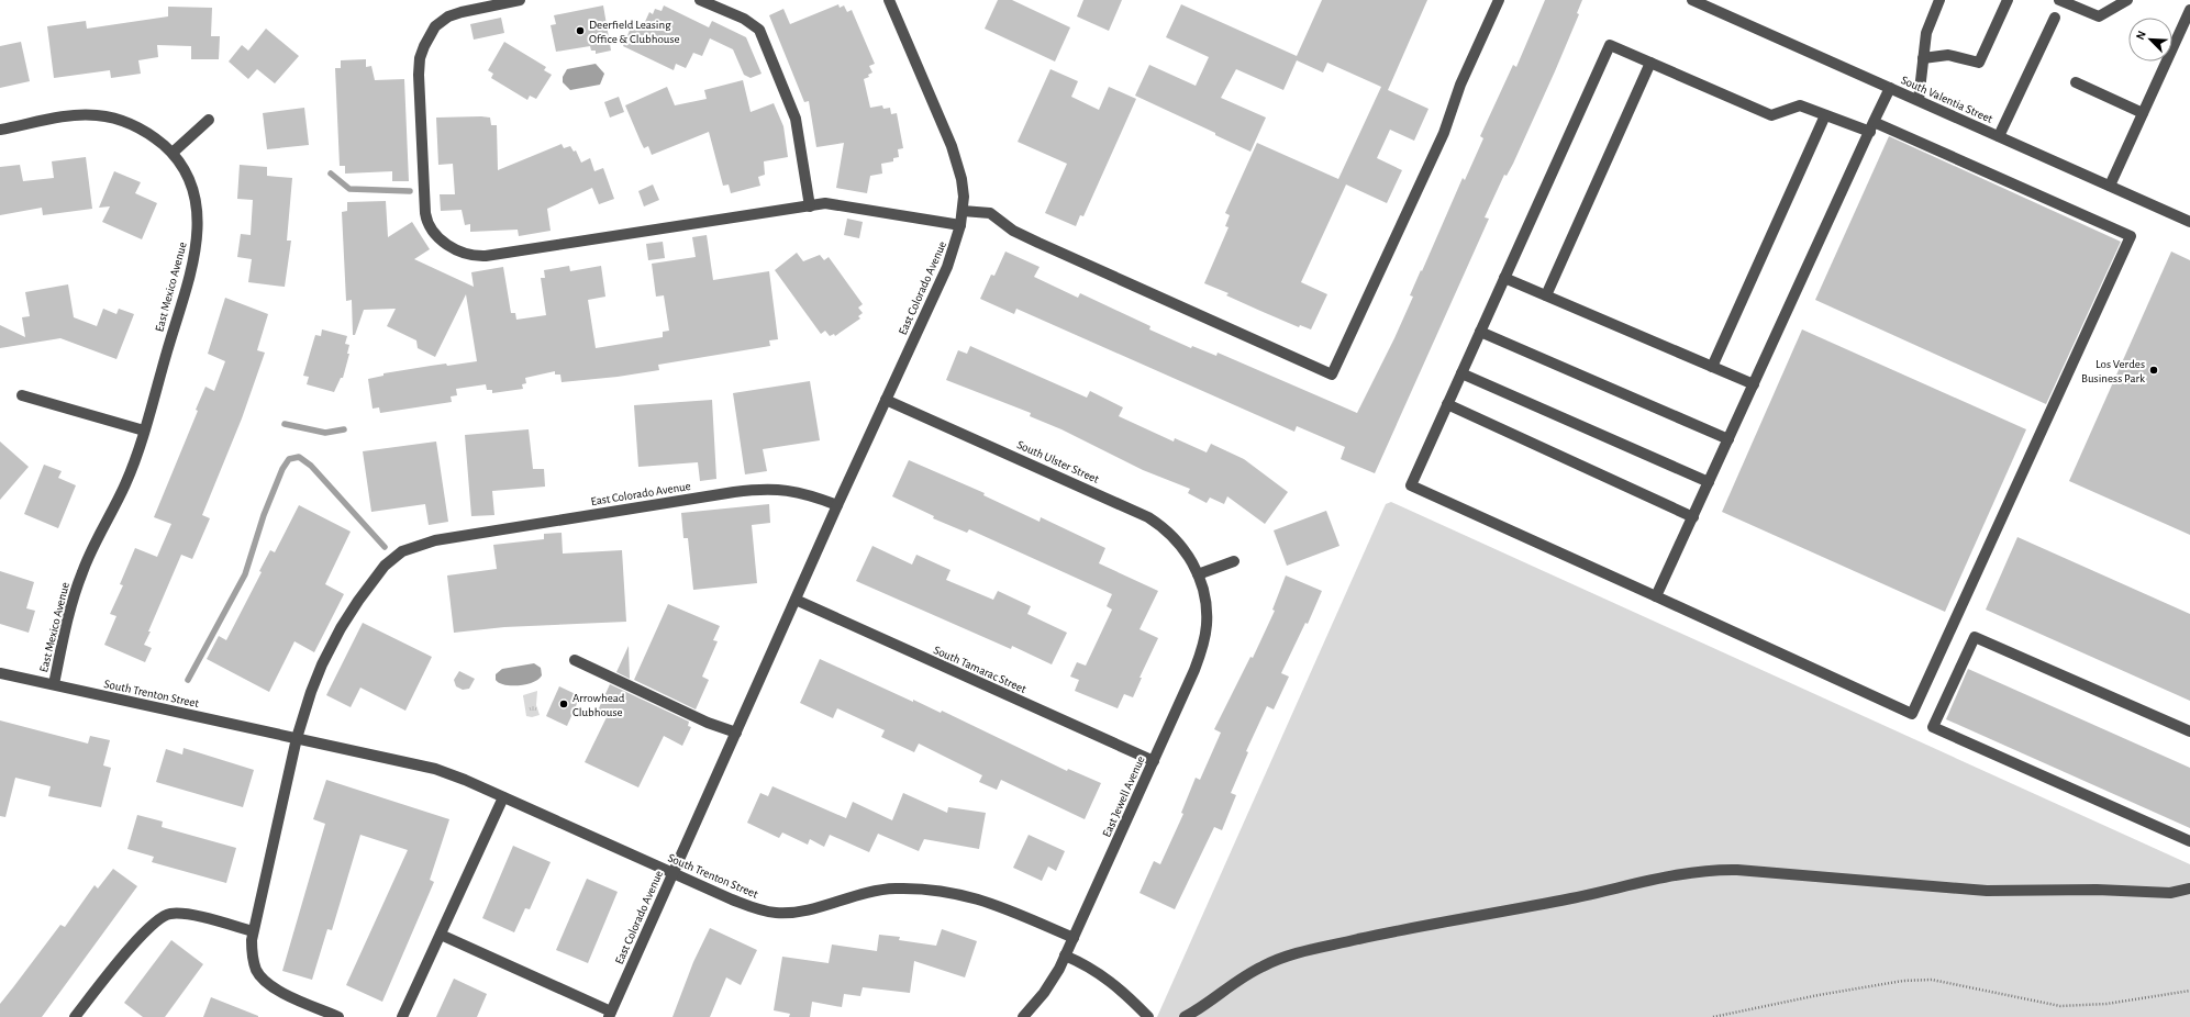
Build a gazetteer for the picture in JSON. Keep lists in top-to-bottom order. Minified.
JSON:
{"streets":{"street":["South Valentia Street","East Mexico Avenue","East Colorado Avenue","South Ulster Street","South Tamarac Street","South Trenton Street","East Jewell Avenue"]},"crossings":[["East Mexico Avenue","South Trenton Street"],["East Colorado Avenue","South Ulster Street"],["East Colorado Avenue","South Tamarac Street"],["East Colorado Avenue","South Trenton Street"],["South Ulster Street","East Jewell Avenue"],["South Tamarac Street","East Jewell Avenue"],["South Trenton Street","East Jewell Avenue"]],"places":["Deerfield Leasing Office & Clubhouse","Los Verdes Business Park","Arrowhead Clubhouse"],"north":"top left"}
